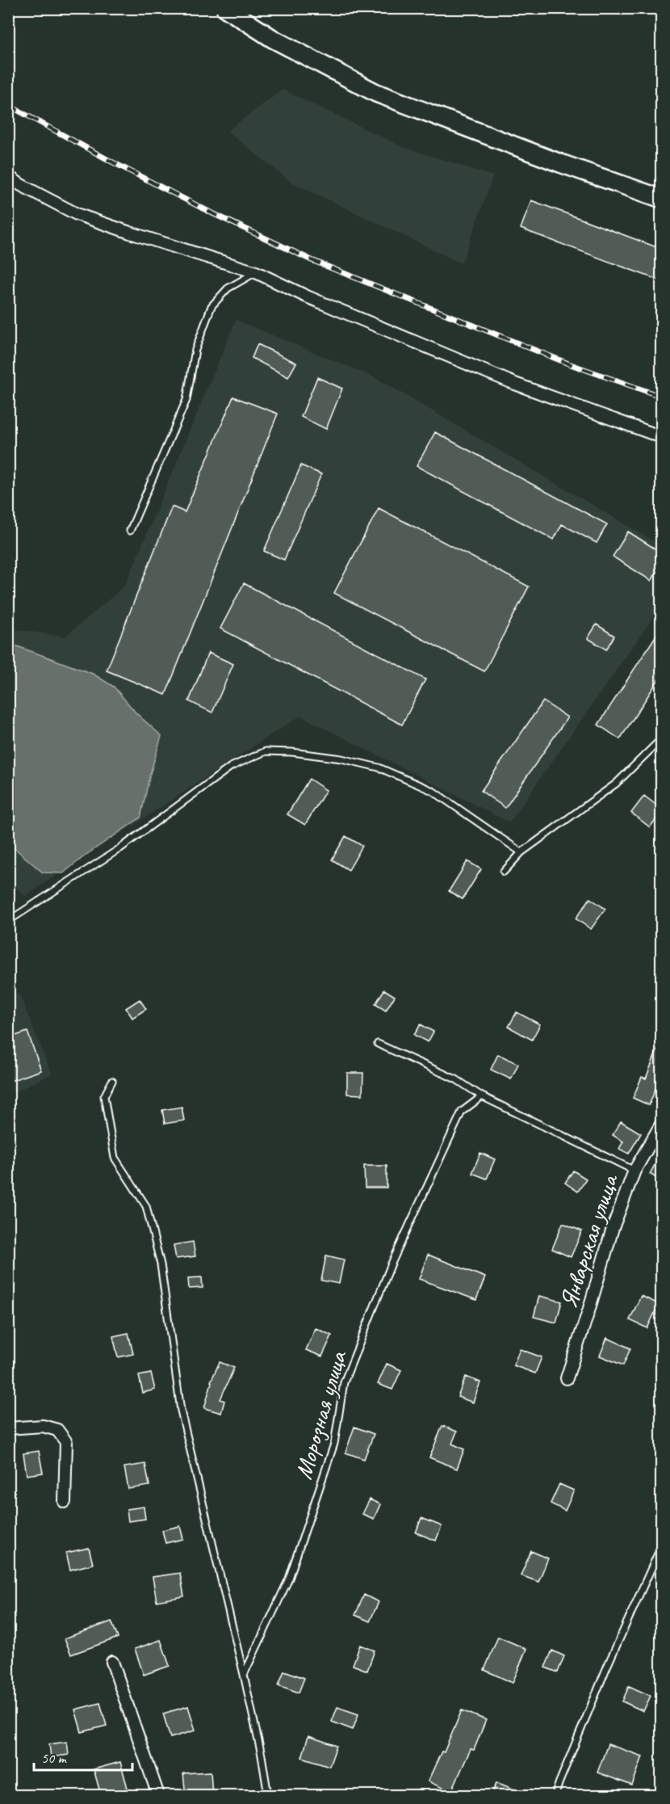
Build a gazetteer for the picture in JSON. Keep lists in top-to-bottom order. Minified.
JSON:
{"streets":{"street":["Январская улица"],"lane":["Морозная улица"]},"scale_bar":"50 m"}
